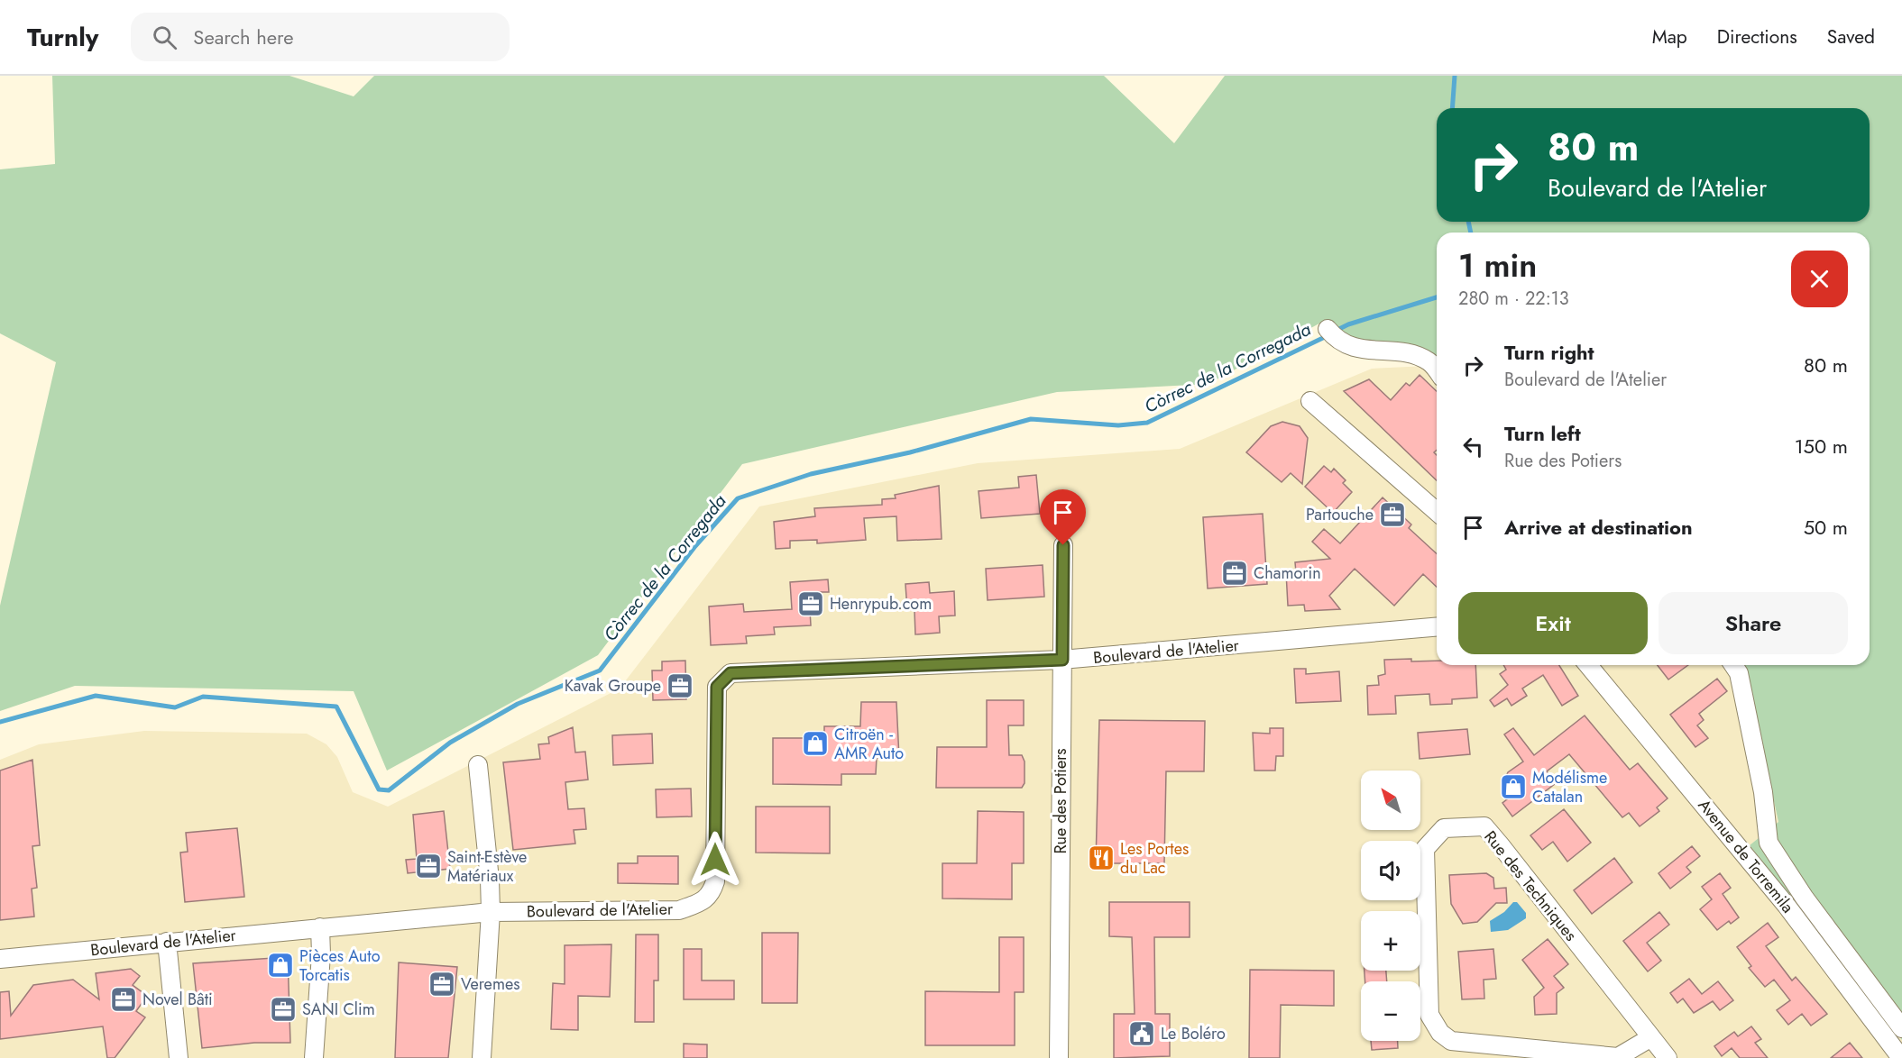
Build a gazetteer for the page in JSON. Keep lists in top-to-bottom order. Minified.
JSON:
{"streets":{"street":["Boulevard de l'Atelier","Rue des Potiers","Avenue de Torremila","Rue des Techniques"]},"crossings":[["Boulevard de l'Atelier","Rue des Potiers"]],"water":["Còrrec de la Corregada"],"places":{"office":["Partouche","Chamorin","Henrypub.com","Kavak Groupe","Saint-Estève Matériaux","Veremes","Novel Bâti","SANI Clim"],"shop":["Citroën - AMR Auto","Modélisme Catalan","Pièces Auto Torcatis"],"restaurant":["Les Portes du Lac"],"public building":["Le Boléro"]},"north":"top left","page":{"header":"Turnly","search":"Search here","nav":["Map","Directions","Saved"],"turn":["80 m","Boulevard de l'Atelier"],"heading":["1 min","280 m · 22:13"],"list":[{"name":"Turn right","note":"Boulevard de l'Atelier","value":"80 m"},{"name":"Turn left","note":"Rue des Potiers","value":"150 m"},{"name":"Arrive at destination","value":"50 m"}],"buttons":["Exit","Share"],"map_buttons":["+","−"]}}
